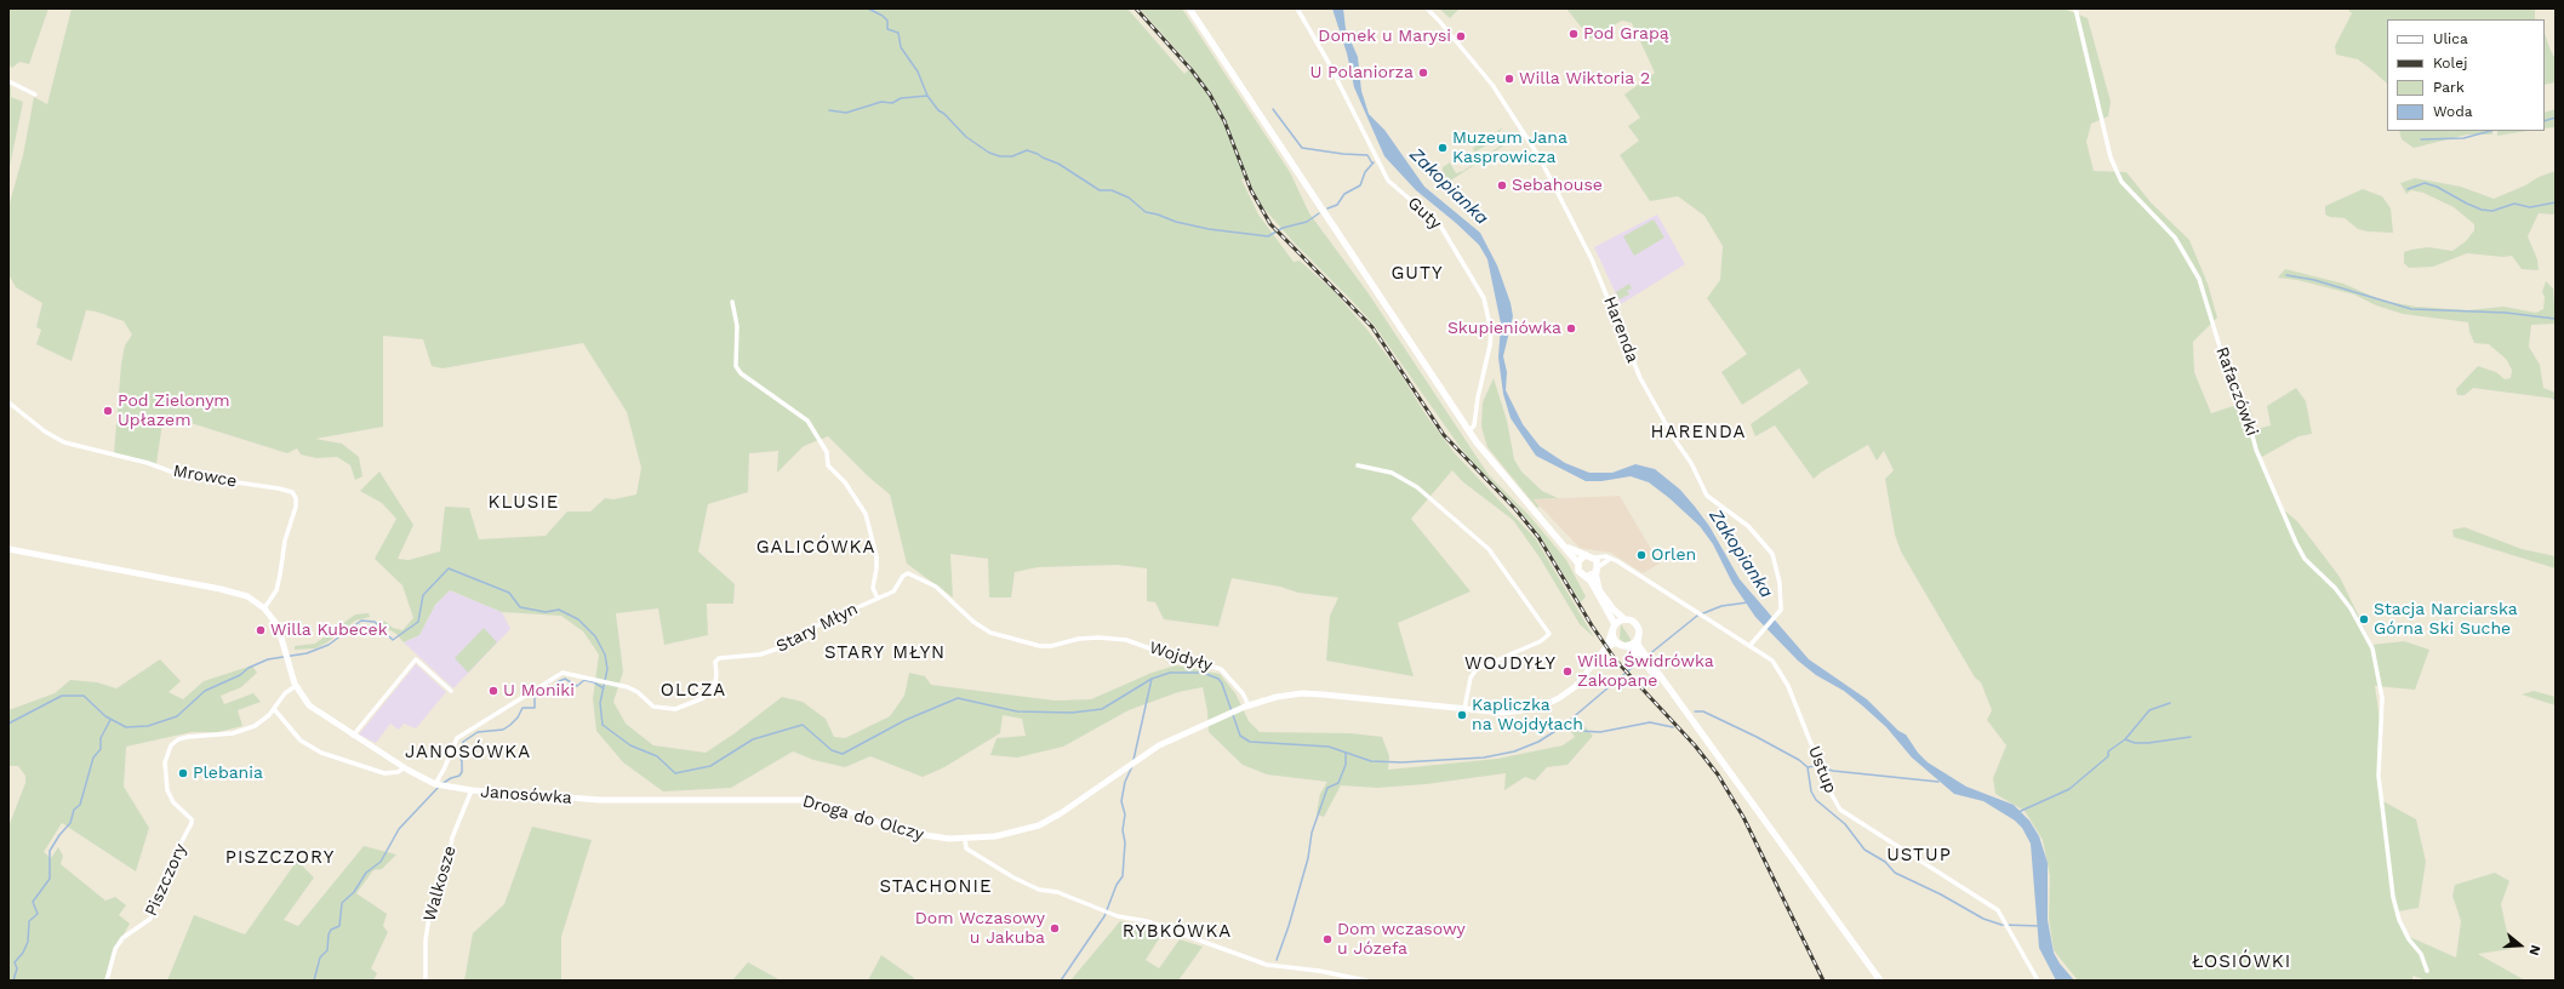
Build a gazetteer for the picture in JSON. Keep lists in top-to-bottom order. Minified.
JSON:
{"streets":{"street":["Guty","Harenda","Rafaczówki","Mrowce","Stary Młyn","Wojdyły","Ustup","Janosówka","Droga do Olczy","Piszczory","Walkosze"]},"crossings":[["Harenda","Ustup"],["Stary Młyn","Wojdyły"],["Stary Młyn","Janosówka"],["Wojdyły","Droga do Olczy"],["Janosówka","Droga do Olczy"],["Janosówka","Piszczory"],["Janosówka","Walkosze"]],"districts":["GUTY","HARENDA","KLUSIE","GALICÓWKA","STARY MŁYN","WOJDYŁY","OLCZA","JANOSÓWKA","USTUP","PISZCZORY","STACHONIE","RYBKÓWKA","ŁOSIÓWKI"],"water":["Zakopianka"],"places":["Pod Grapą","Domek u Marysi","U Polaniorza","Willa Wiktoria 2","Muzeum Jana Kasprowicza","Sebahouse","Skupieniówka","Pod Zielonym Upłazem","Orlen","Stacja Narciarska Górna Ski Suche","Willa Kubecek","Willa Świdrówka Zakopane","U Moniki","Kapliczka na Wojdyłach","Plebania","Dom Wczasowy u Jakuba","Dom wczasowy u Józefa"],"legend":["Ulica","Kolej","Park","Woda"],"north":"right"}
